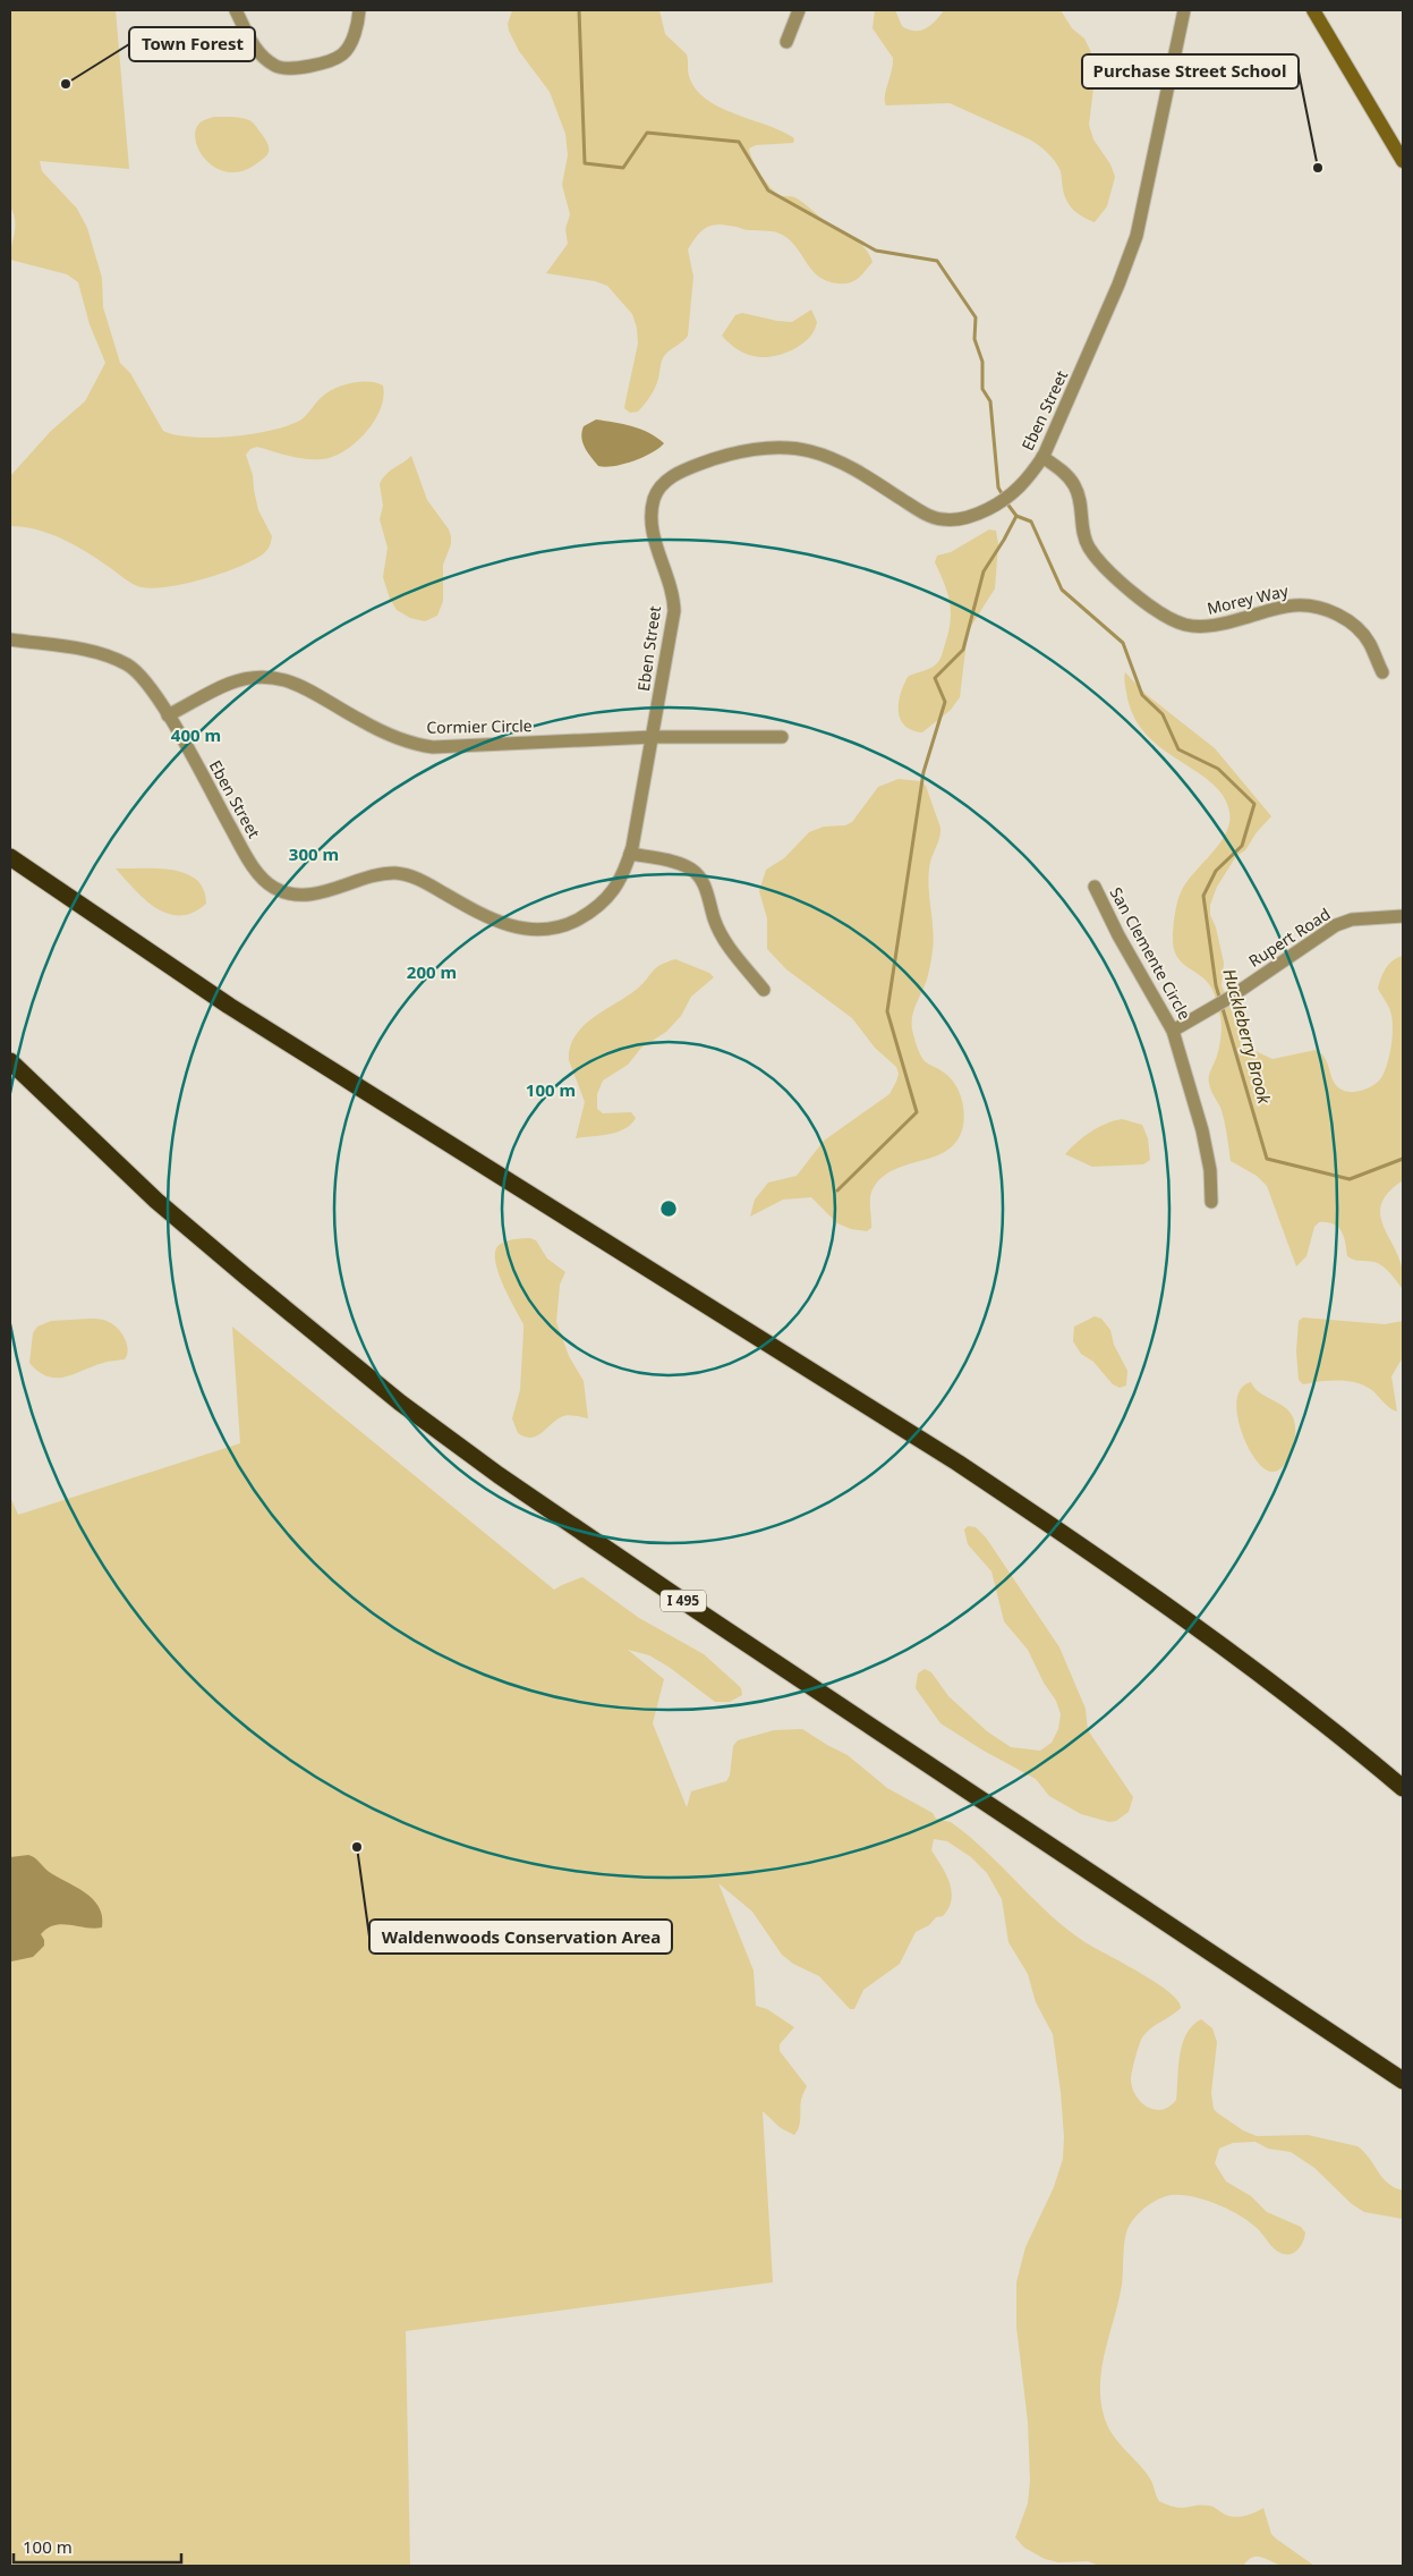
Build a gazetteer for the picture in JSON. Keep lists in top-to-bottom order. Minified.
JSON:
{"streets":{"highway":["I 495"],"street":["Eben Street","Morey Way","Cormier Circle","Rupert Road","San Clemente Circle"]},"crossings":[["Eben Street","Morey Way"],["Eben Street","Cormier Circle"],["Rupert Road","San Clemente Circle"]],"water":["Huckleberry Brook"],"places":["Town Forest","Purchase Street School","Waldenwoods Conservation Area"],"scale_bar":"100 m","rings":["400 m","300 m","200 m","100 m"]}
